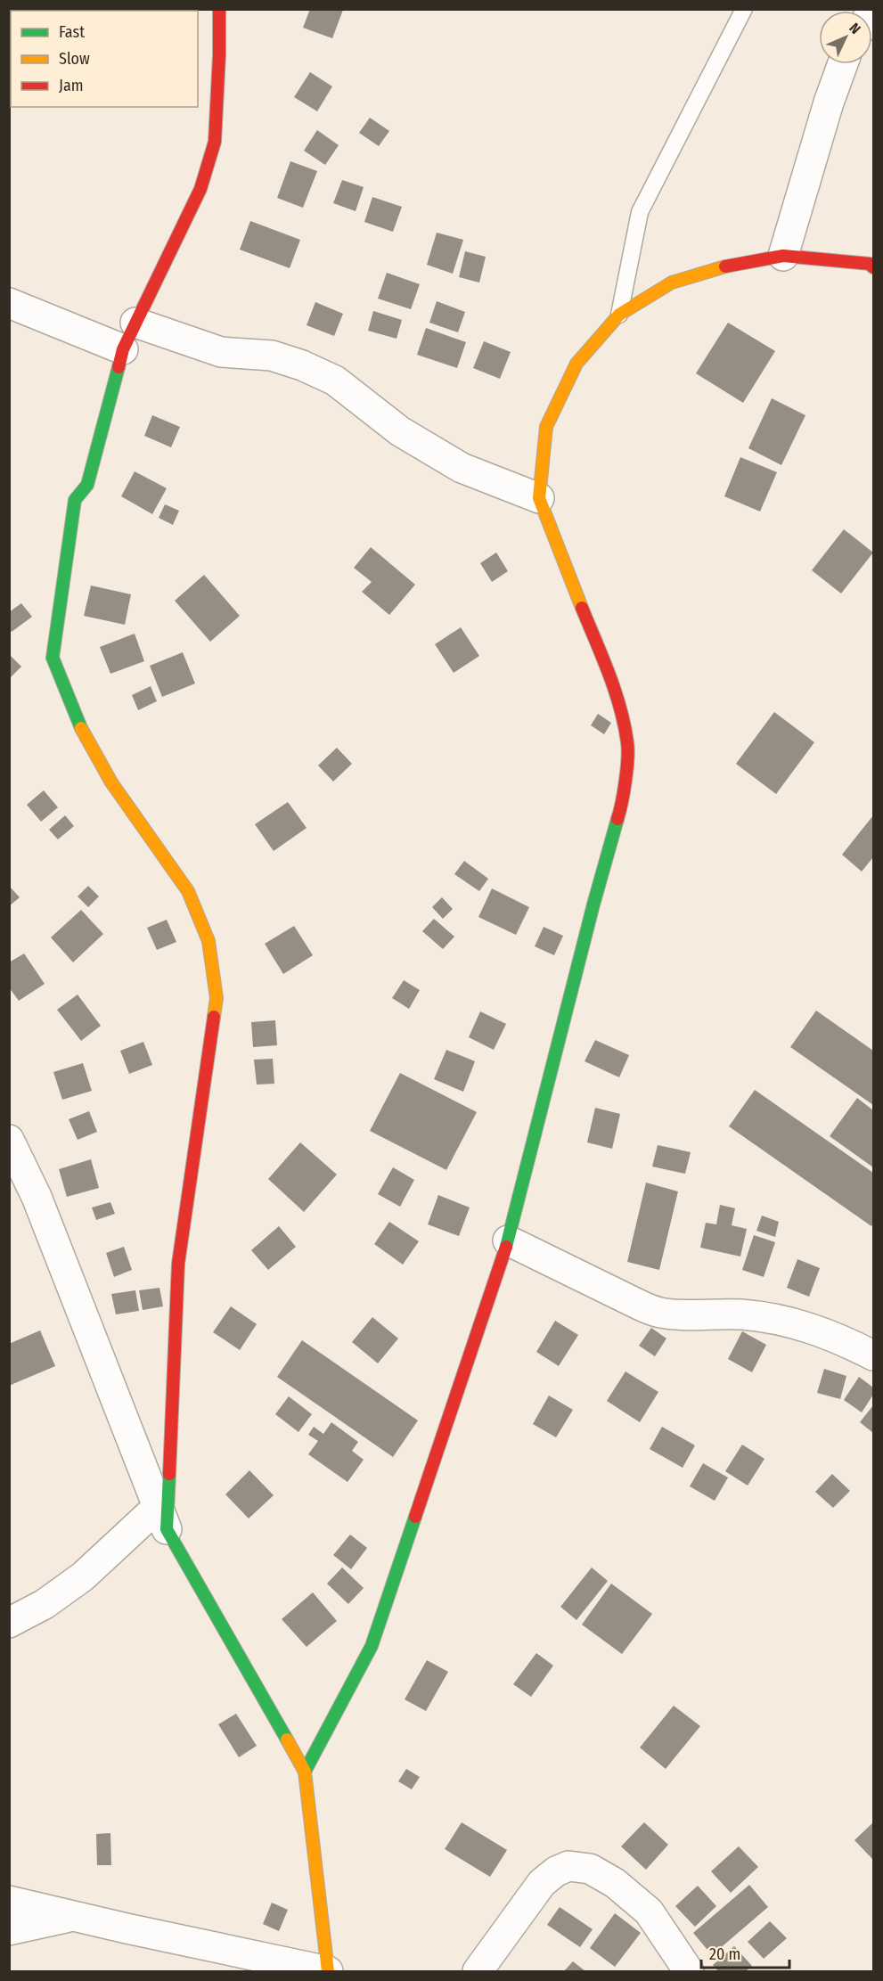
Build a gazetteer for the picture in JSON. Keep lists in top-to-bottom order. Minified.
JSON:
{"legend":["Fast","Slow","Jam"],"scale_bar":"20 m","north":"top right"}
